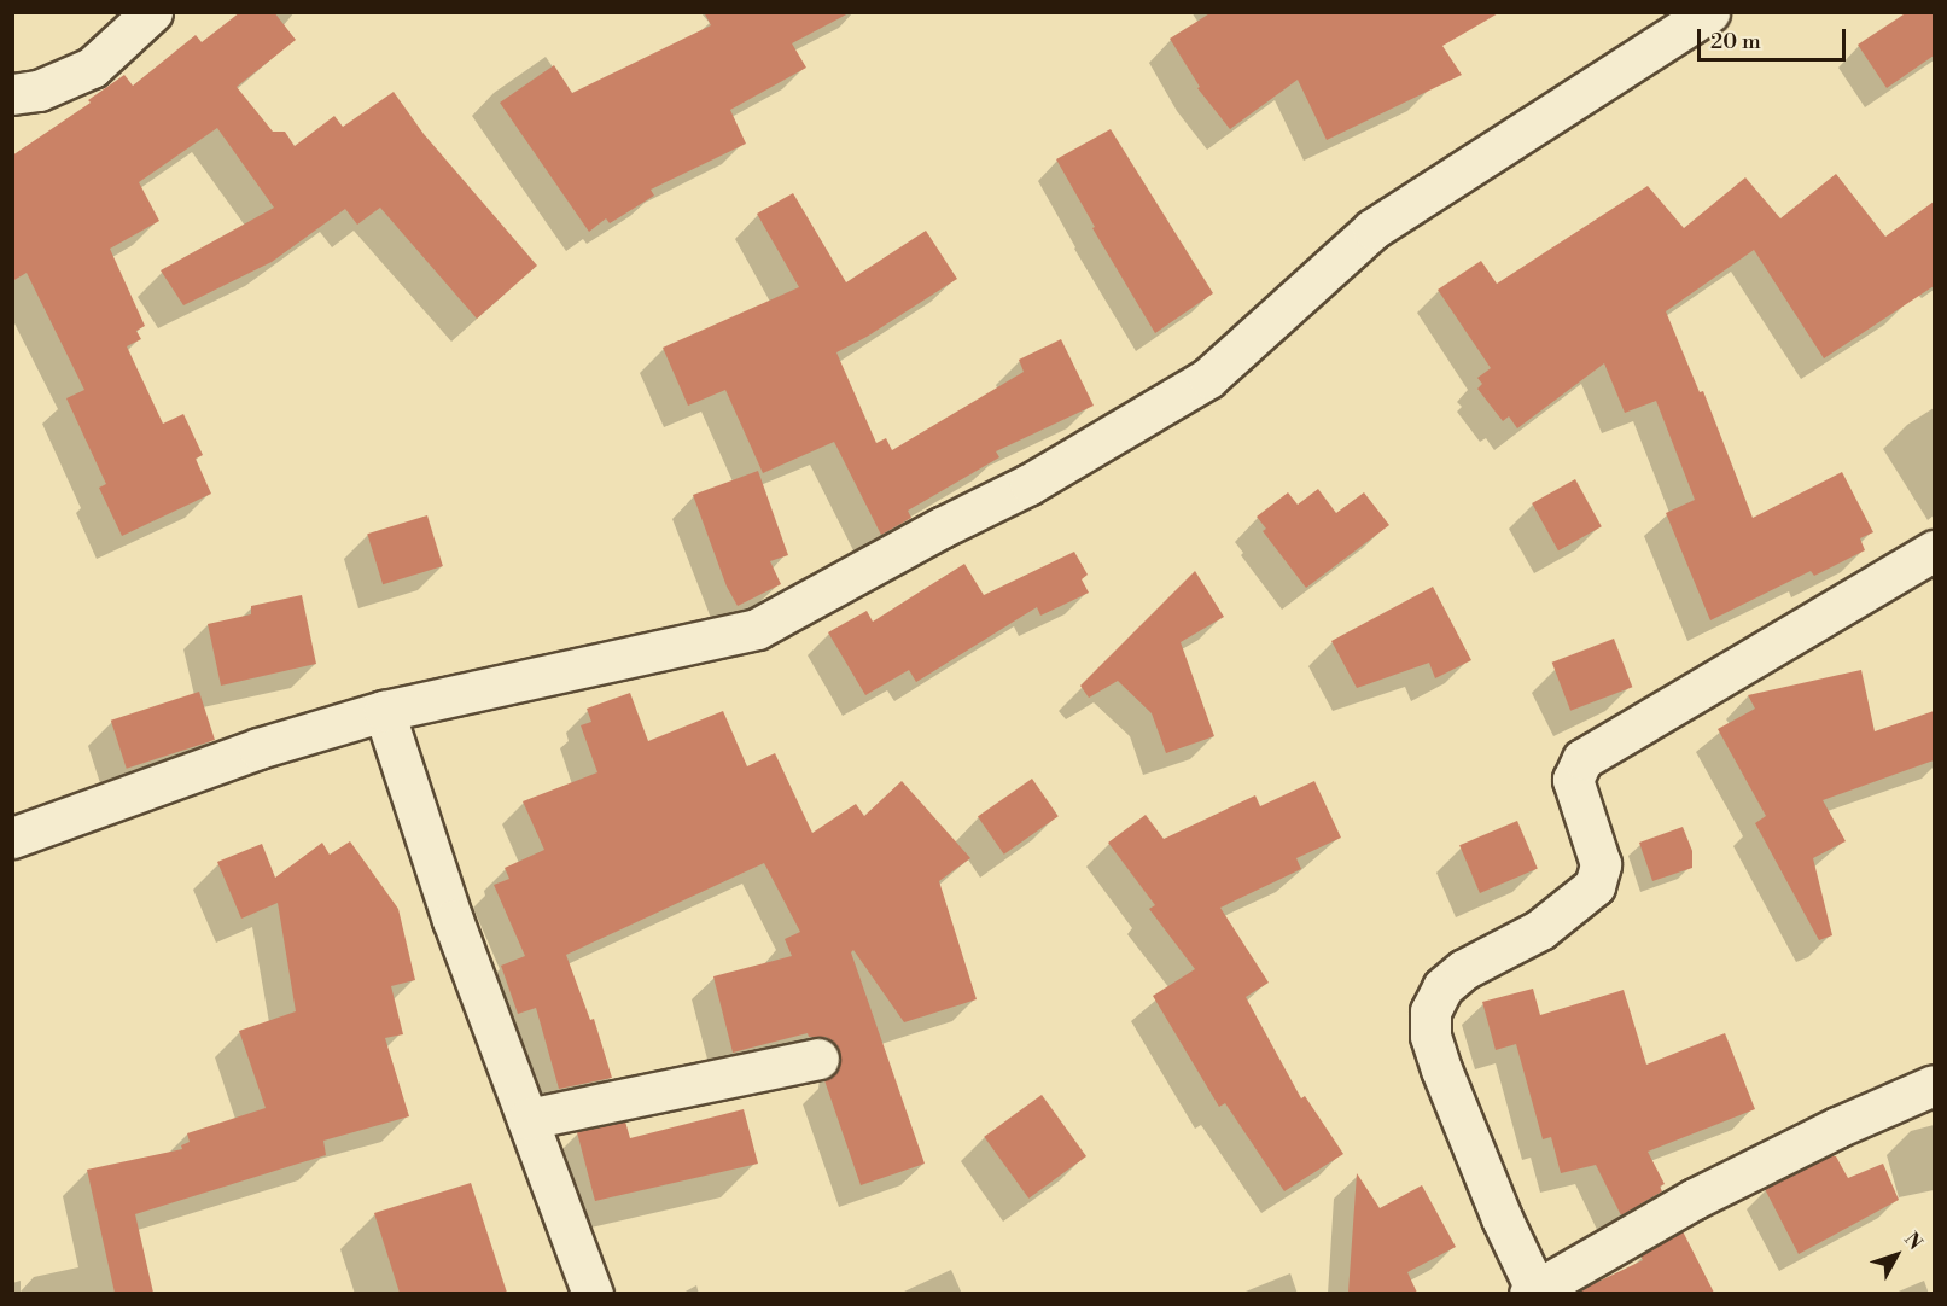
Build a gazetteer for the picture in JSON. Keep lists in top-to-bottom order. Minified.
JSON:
{"scale_bar":"20 m","north":"top right"}
